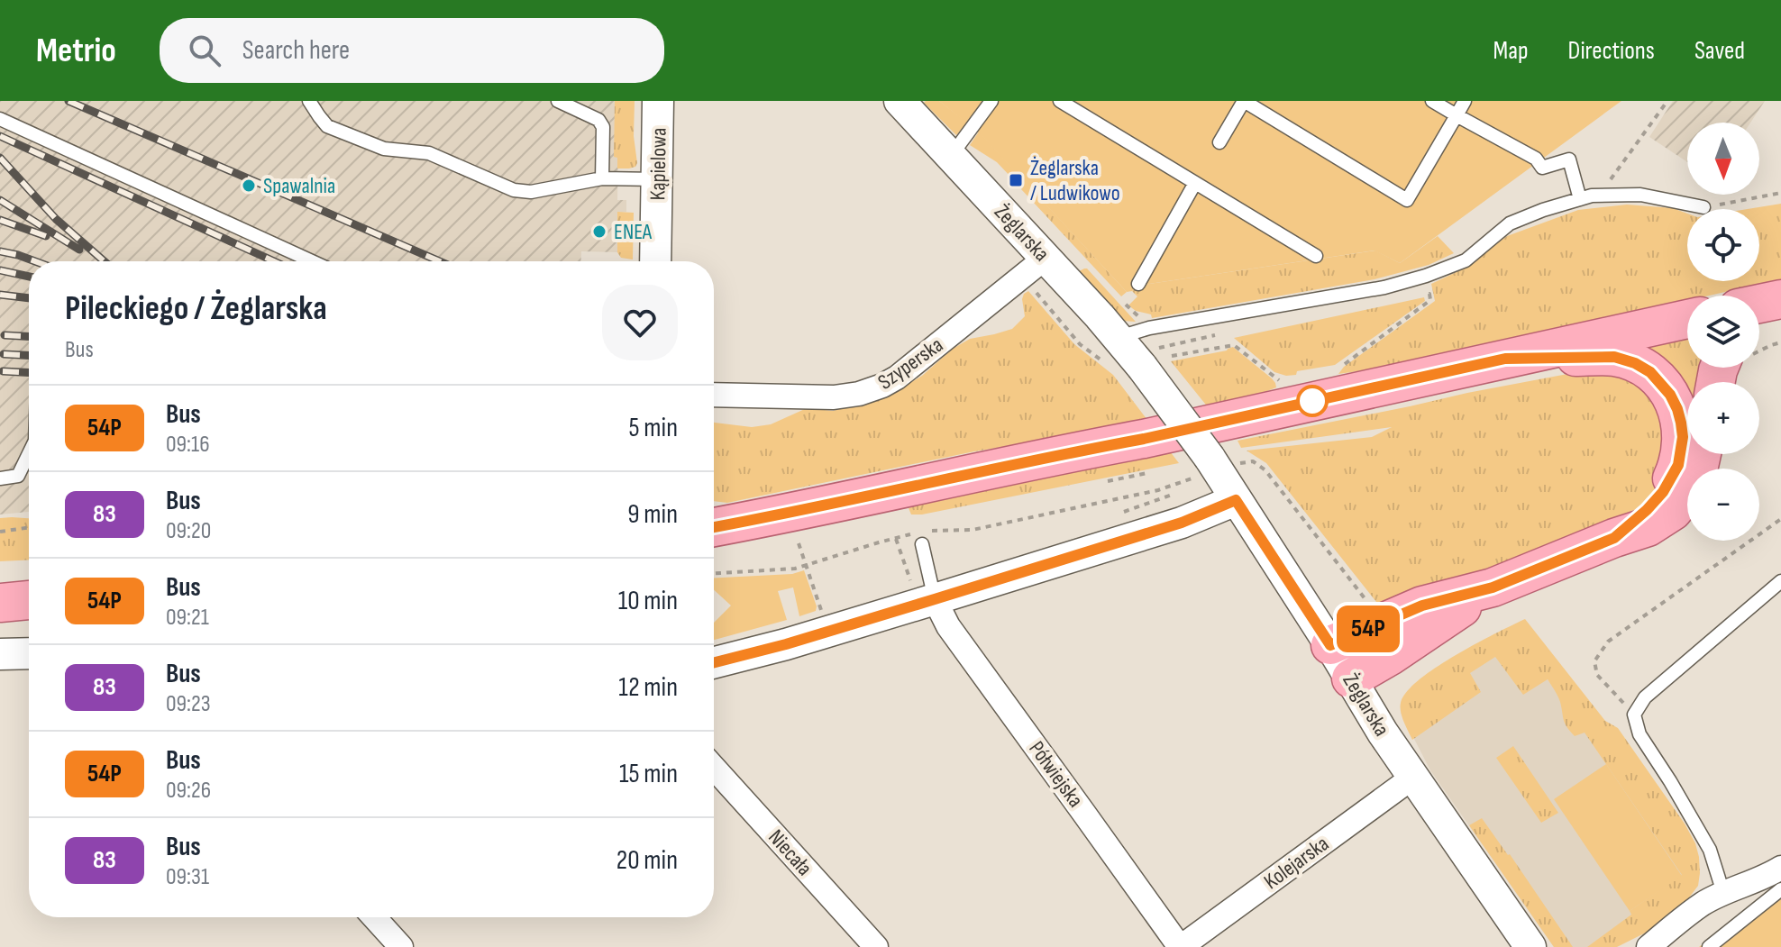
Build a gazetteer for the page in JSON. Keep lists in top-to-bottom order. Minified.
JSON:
{"streets":{"street":["Kąpielowa","Żeglarska","Szyperska","Półwiejska","Niecała","Kolejarska"]},"crossings":[["Żeglarska","Szyperska"],["Żeglarska","Kolejarska"],["Półwiejska","Kolejarska"]],"places":{"transit":["Żeglarska / Ludwikowo"],"other":["Spawalnia","ENEA"]},"lines":["bus line 54P"],"north":"bottom","page":{"header":"Metrio","search":"Search here","nav":["Map","Directions","Saved"],"on_map":"54P","map_buttons":["+","−"],"heading":["Pileckiego / Żeglarska","Bus"],"list":[{"mark":"54P","name":"Bus","note":"09:16","value":"5 min"},{"mark":"83","name":"Bus","note":"09:20","value":"9 min"},{"mark":"54P","name":"Bus","note":"09:21","value":"10 min"},{"mark":"83","name":"Bus","note":"09:23","value":"12 min"},{"mark":"54P","name":"Bus","note":"09:26","value":"15 min"},{"mark":"83","name":"Bus","note":"09:31","value":"20 min"}]}}
